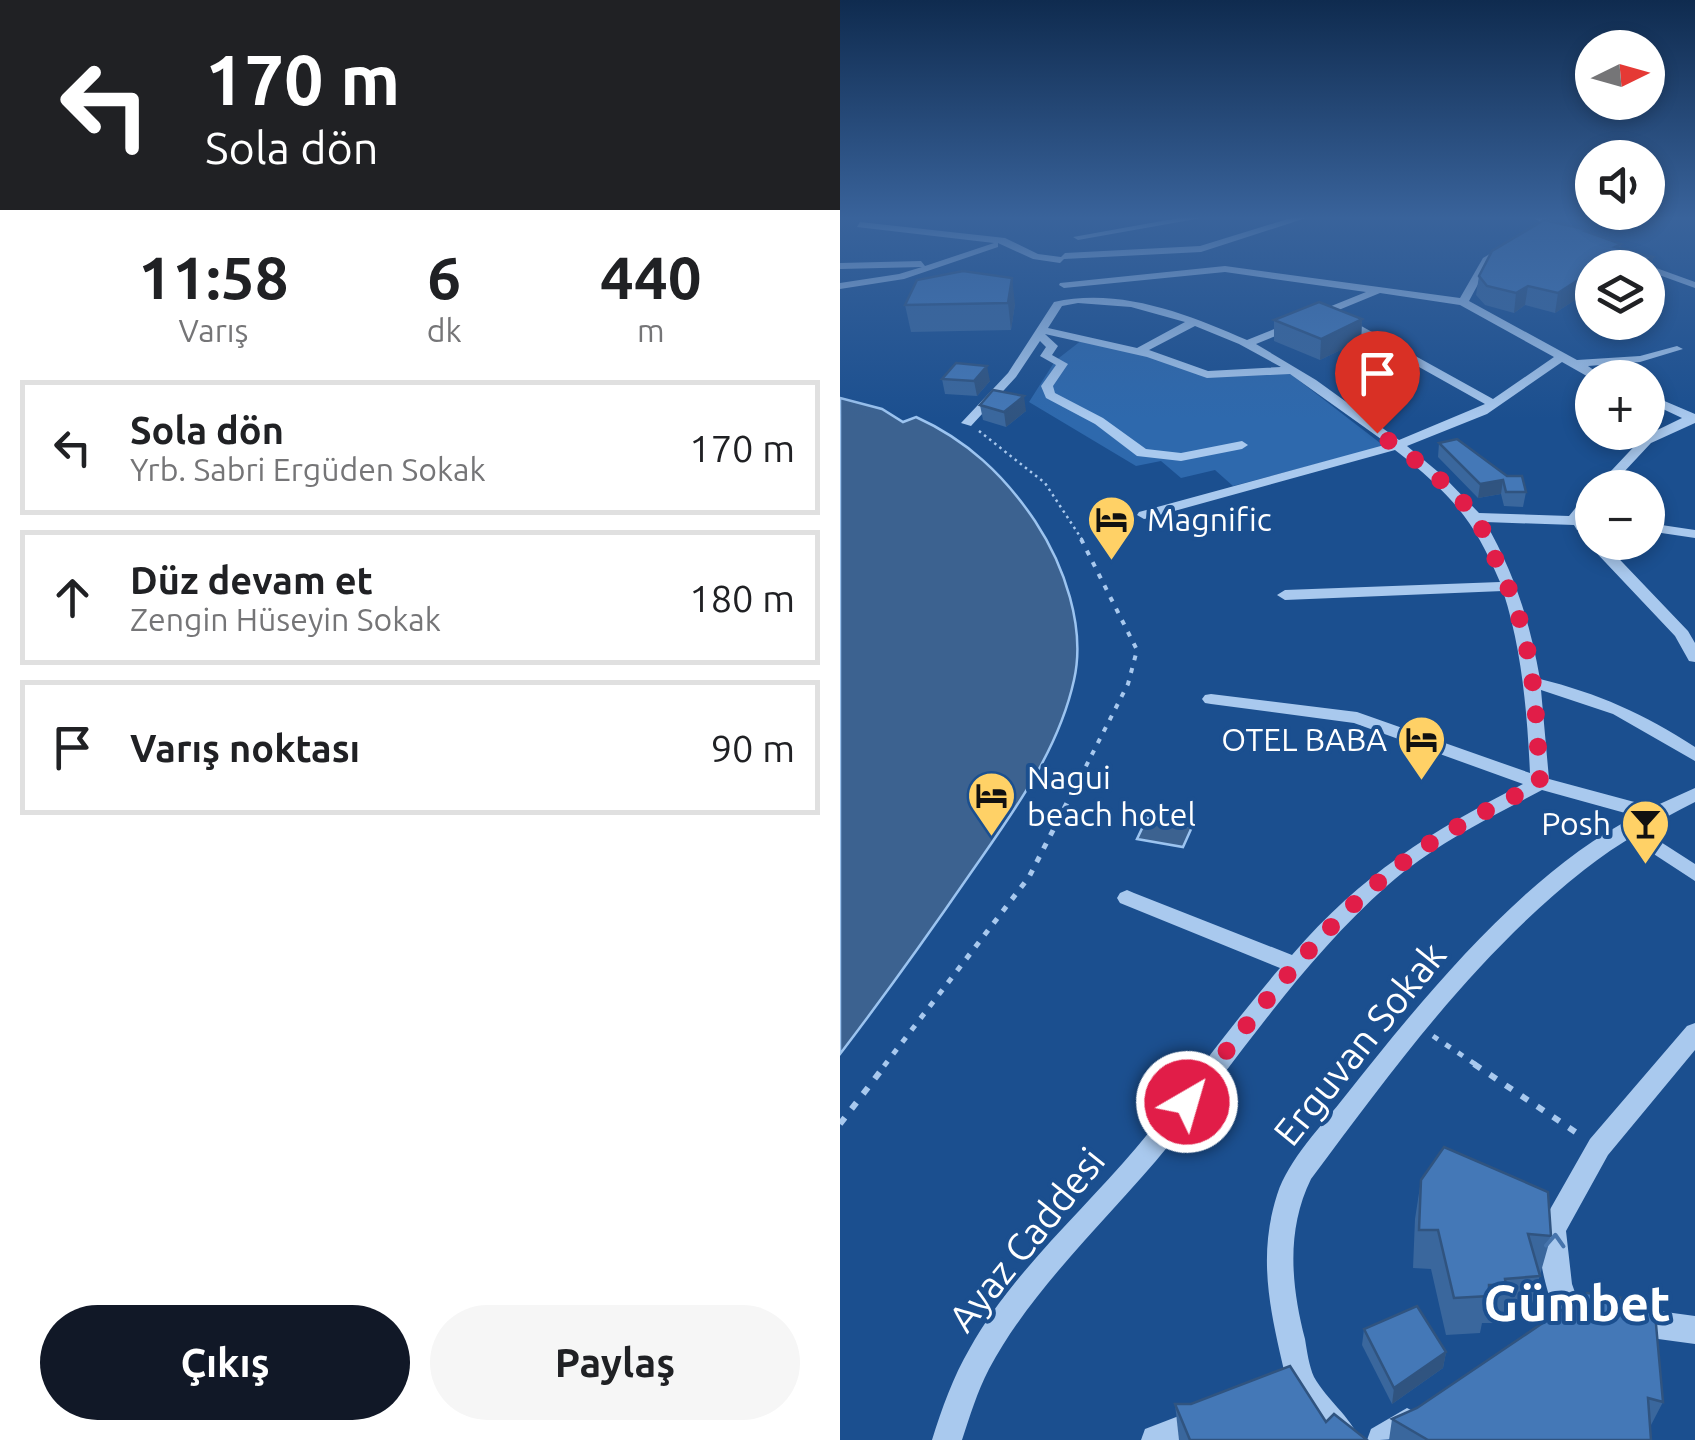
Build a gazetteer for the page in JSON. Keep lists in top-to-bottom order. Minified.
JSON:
{"streets":{"street":["Erguvan Sokak","Ayaz Caddesi"]},"districts":["Gümbet"],"places":{"hotel":["Magnific","OTEL BABA","Nagui beach hotel"],"bar":["Posh"]},"north":"right","page":{"turn":["170 m","Sola dön"],"map_buttons":["+","−"],"eta":["11:58","Varış","6","dk","440","m"],"list":[{"name":"Sola dön","note":"Yrb. Sabri Ergüden Sokak","value":"170 m"},{"name":"Düz devam et","note":"Zengin Hüseyin Sokak","value":"180 m"},{"name":"Varış noktası","value":"90 m"}],"buttons":["Çıkış","Paylaş"]}}
